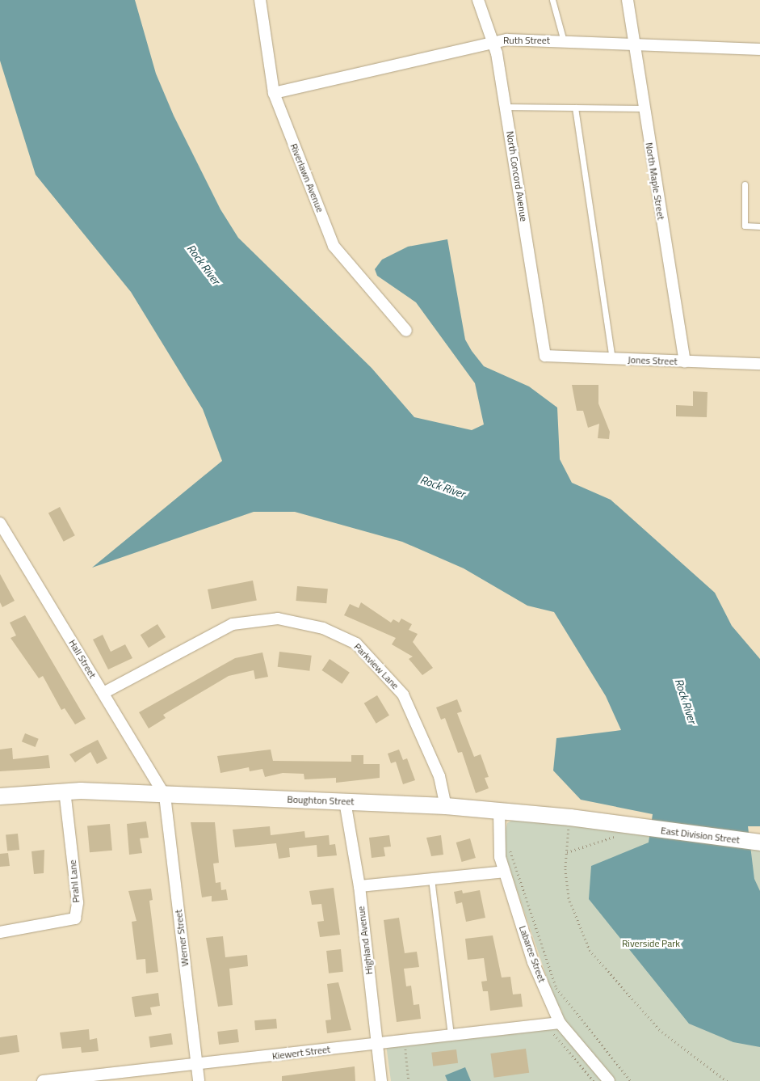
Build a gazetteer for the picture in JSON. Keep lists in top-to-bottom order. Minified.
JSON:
{"streets":{"street":["Ruth Street","North Concord Avenue","Riverlawn Avenue","North Maple Street","Jones Street","Hall Street","Parkview Lane","Boughton Street","East Division Street","Prahl Lane","Werner Street","Highland Avenue","Labaree Street","Kiewert Street"]},"crossings":[["Ruth Street","North Concord Avenue"],["Ruth Street","Riverlawn Avenue"],["Ruth Street","North Maple Street"],["North Concord Avenue","Jones Street"],["North Maple Street","Jones Street"],["Hall Street","Parkview Lane"],["Hall Street","Boughton Street"],["Hall Street","Werner Street"],["Parkview Lane","Boughton Street"],["Boughton Street","East Division Street"],["Boughton Street","Prahl Lane"],["Boughton Street","Werner Street"],["Boughton Street","Highland Avenue"],["Boughton Street","Labaree Street"],["Werner Street","Kiewert Street"],["Highland Avenue","Kiewert Street"],["Labaree Street","Kiewert Street"]],"water":["Rock River"],"parks":["Riverside Park"]}
